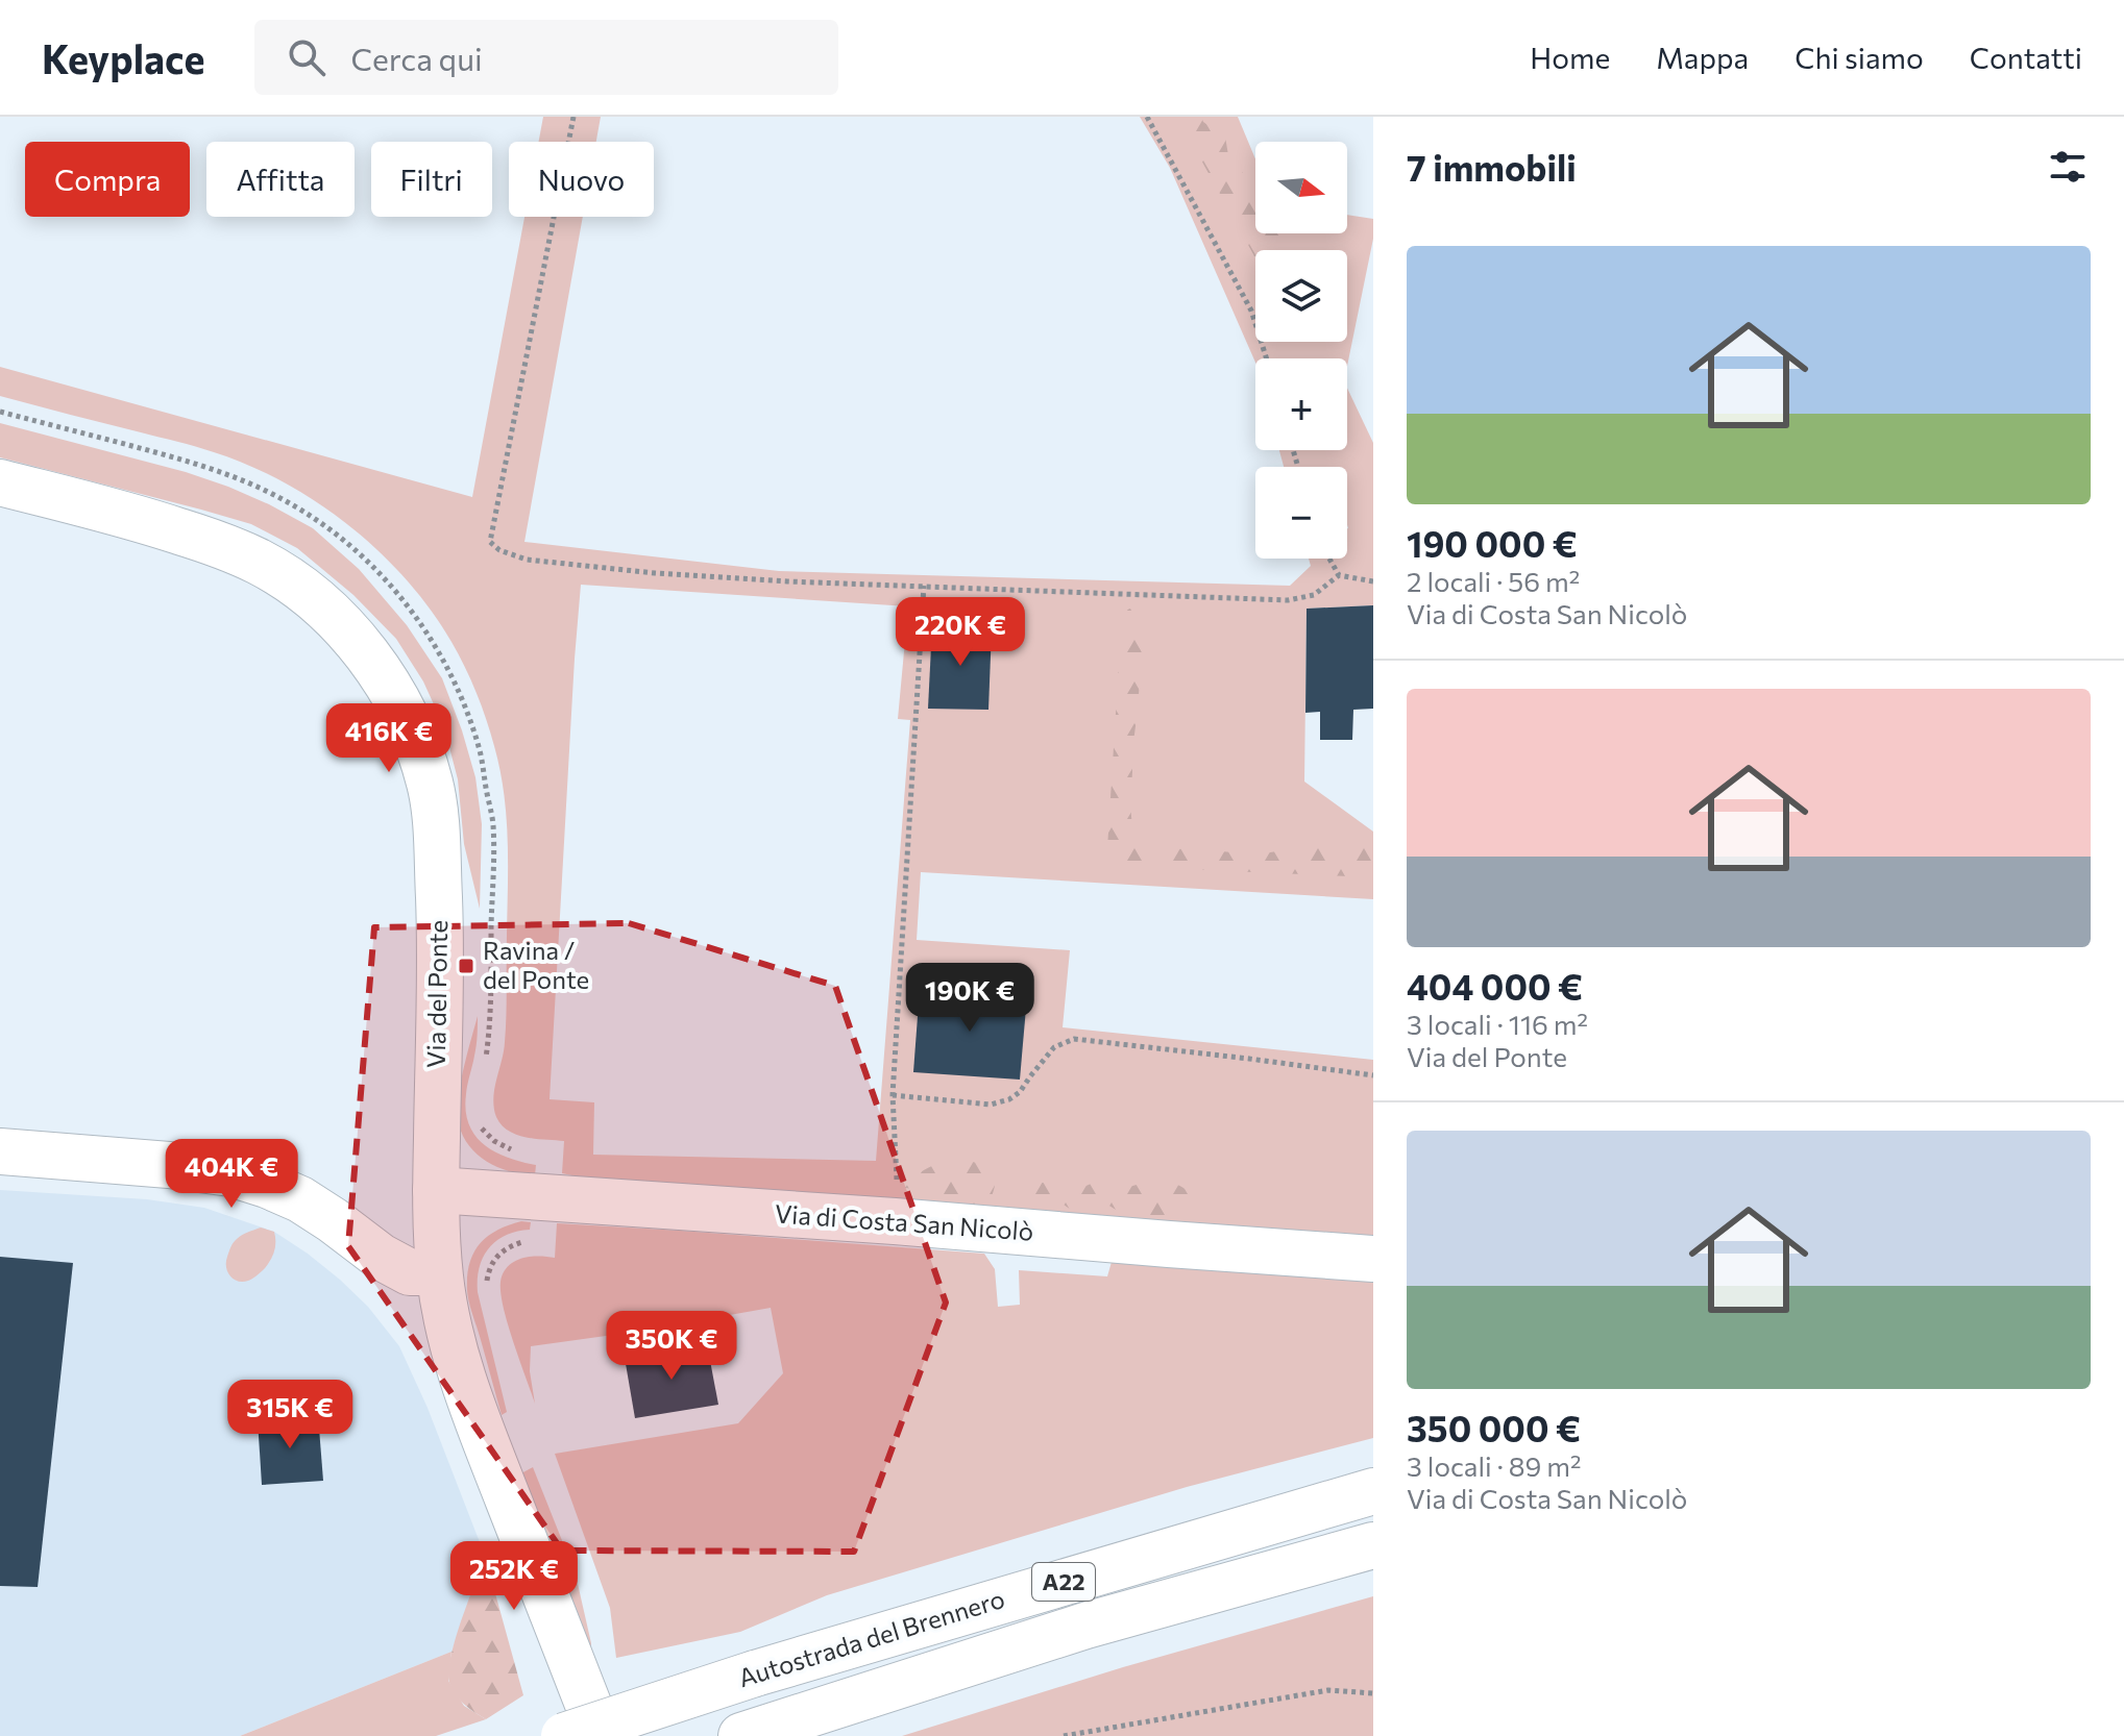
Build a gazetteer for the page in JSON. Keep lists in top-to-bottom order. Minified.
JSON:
{"streets":{"main road":["Via del Ponte","Via di Costa San Nicolò","A22","Autostrada del Brennero"]},"crossings":[["Via del Ponte","Via di Costa San Nicolò"]],"places":{"transit":["Ravina / del Ponte"]},"north":"right","page":{"header":"Keyplace","search":"Cerca qui","nav":["Home","Mappa","Chi siamo","Contatti"],"heading":"7 immobili","map_buttons":["+","−"],"chip":["Compra","Affitta","Filtri","Nuovo"],"list":[{"name":"190 000 €","note":"2 locali · 56 m² · Via di Costa San Nicolò"},{"name":"404 000 €","note":"3 locali · 116 m² · Via del Ponte"},{"name":"350 000 €","note":"3 locali · 89 m² · Via di Costa San Nicolò"}],"price":["220K €","416K €","190K €","404K €","350K €","315K €","252K €"]}}
